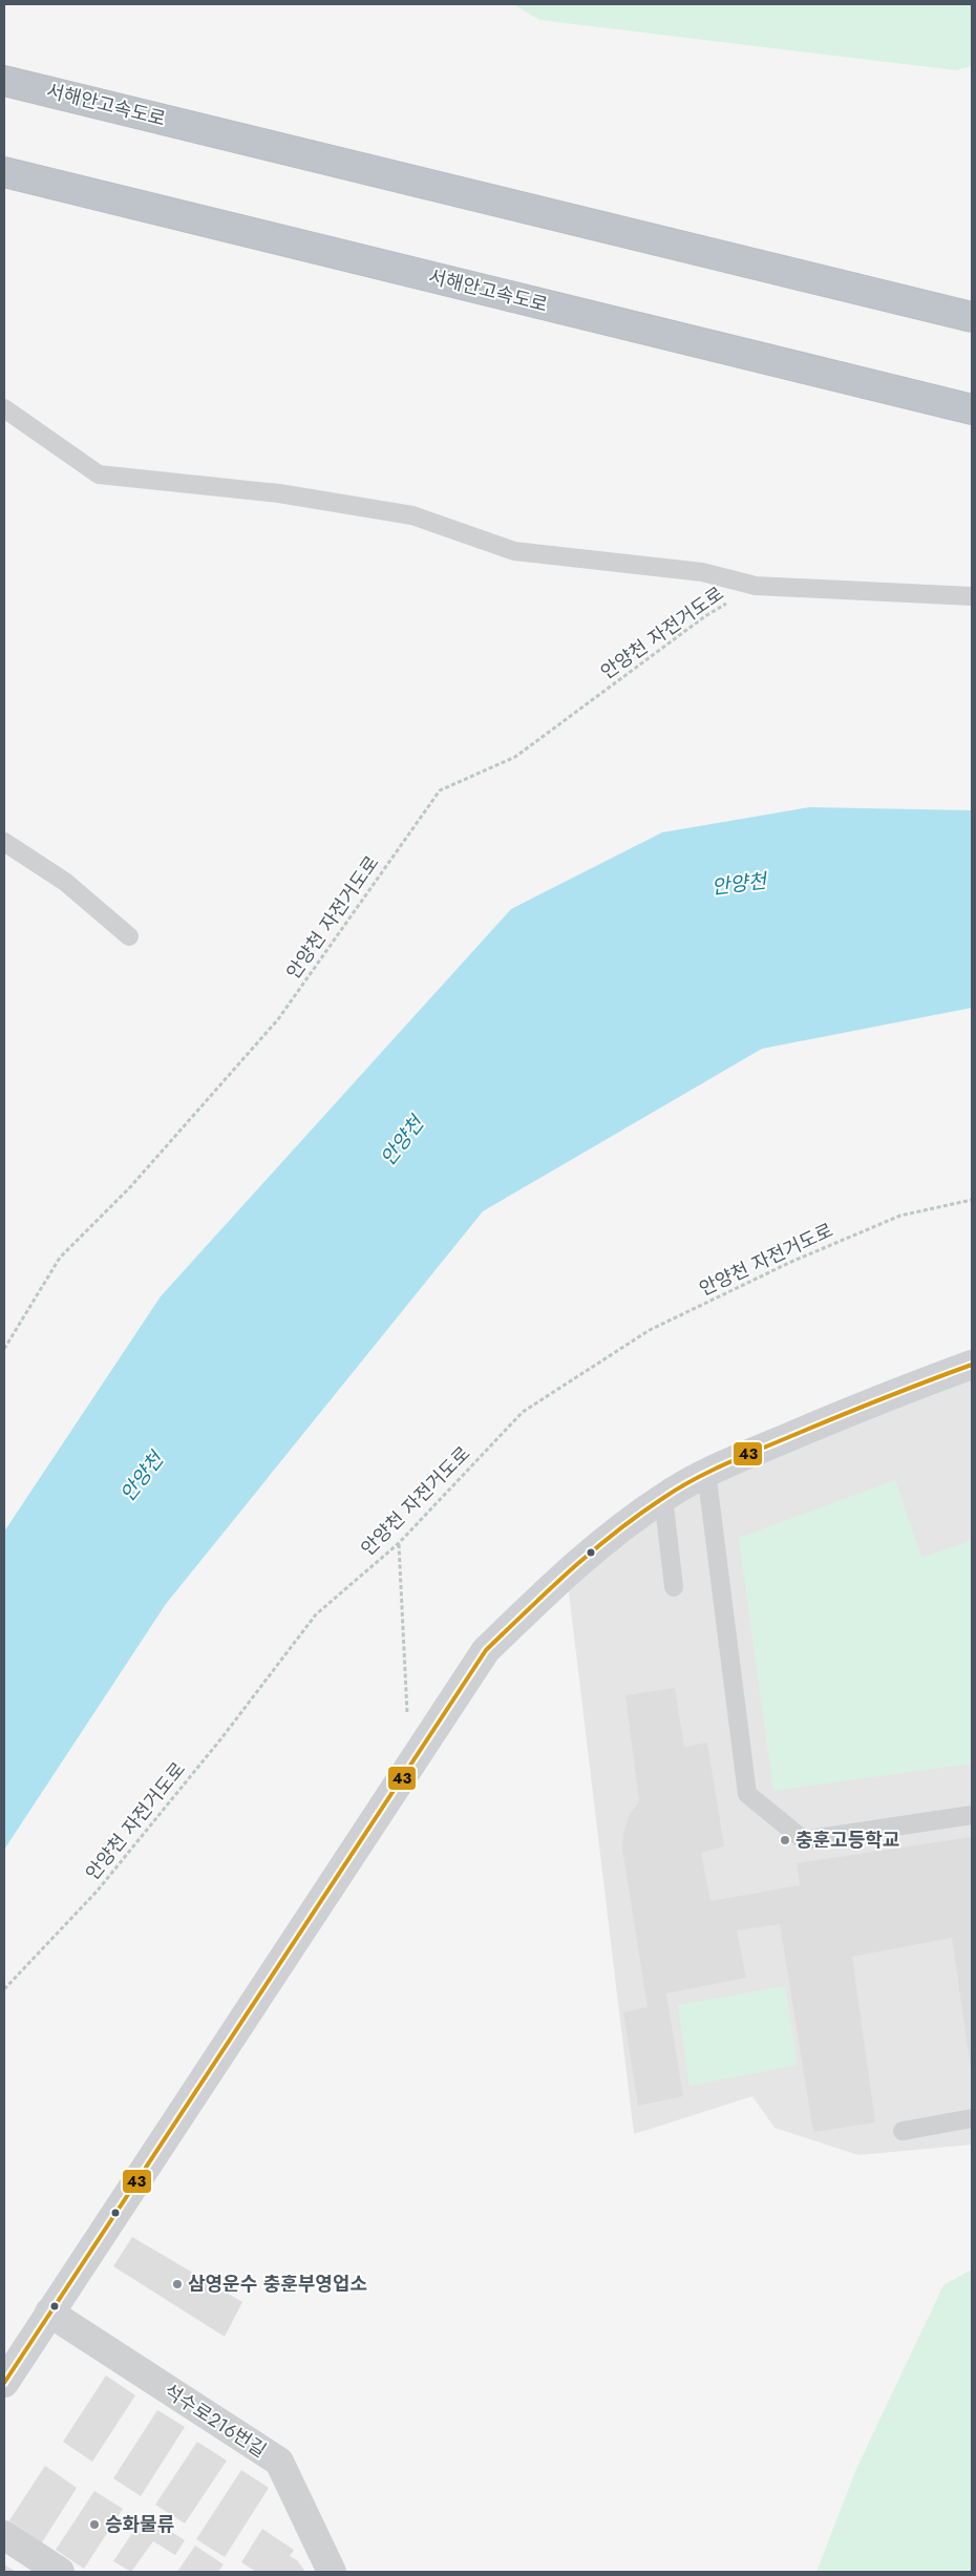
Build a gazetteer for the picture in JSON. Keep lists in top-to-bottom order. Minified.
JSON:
{"streets":{"highway":["서해안고속도로"],"street":["석수로216번길"],"path":["안양천 자전거도로"]},"water":["안양천"],"places":["충훈고등학교","삼영운수 충훈부영업소","승화물류"],"lines":["transit line 43"]}
